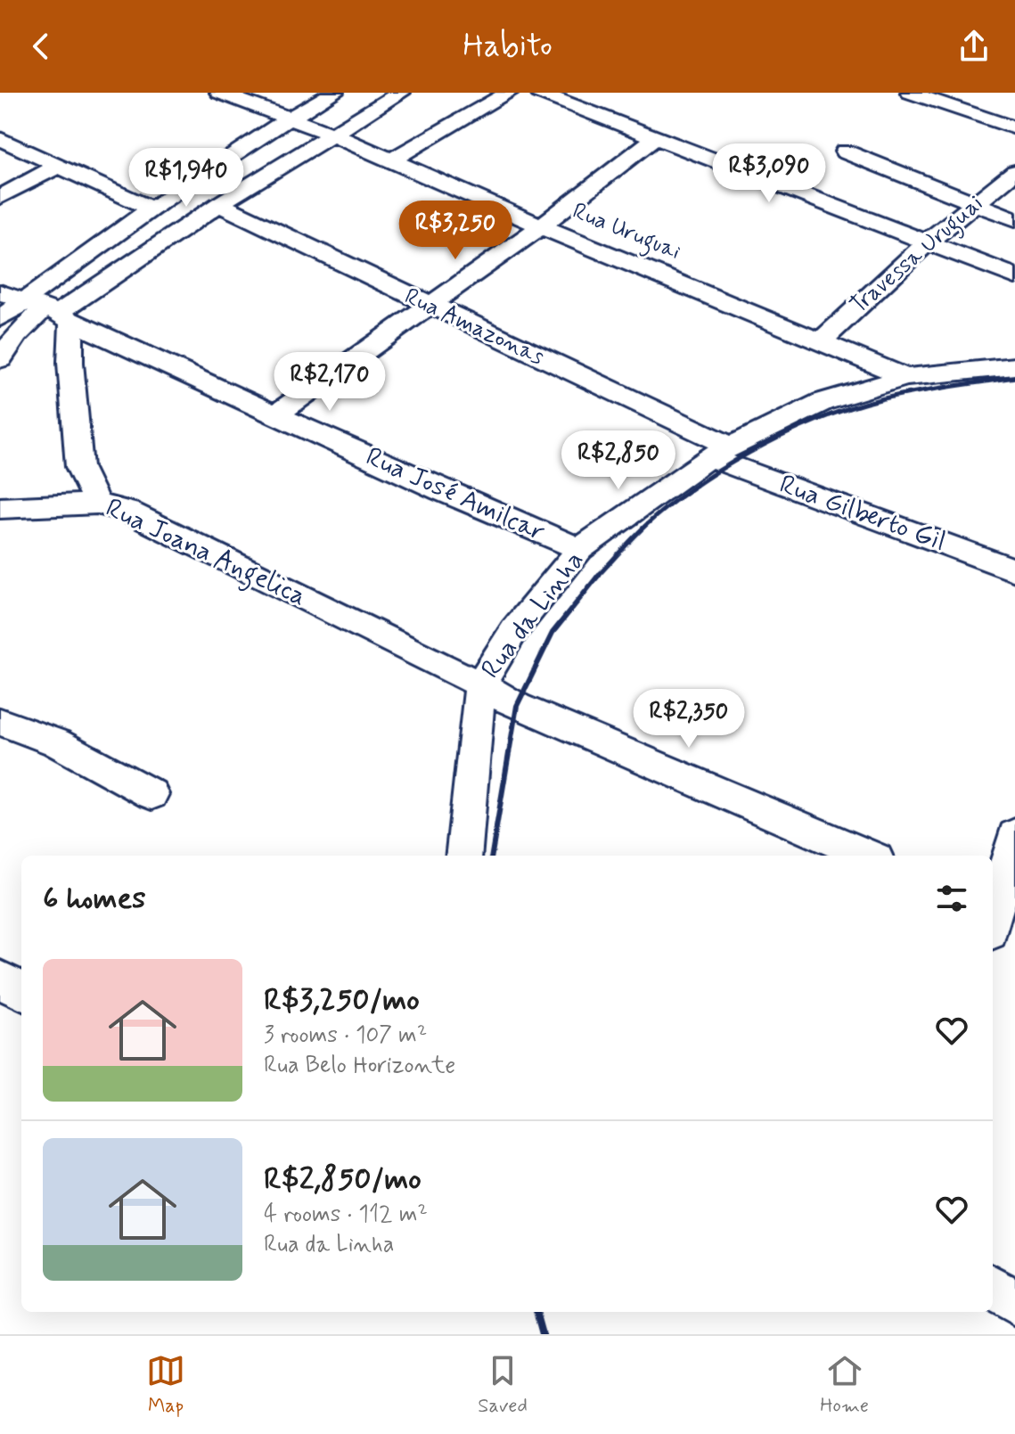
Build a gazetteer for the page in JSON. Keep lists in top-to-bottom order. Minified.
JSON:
{"streets":{"street":["Rua Uruguai","Travessa Uruguai","Rua Amazonas","Rua José Amilcar","Rua Gilberto Gil","Rua Joana Angelica","Rua da Linha"]},"crossings":[["Rua Uruguai","Travessa Uruguai"],["Rua Uruguai","Rua da Linha"],["Rua Amazonas","Rua Gilberto Gil"],["Rua Amazonas","Rua da Linha"],["Rua José Amilcar","Rua Joana Angelica"],["Rua José Amilcar","Rua da Linha"],["Rua Gilberto Gil","Rua da Linha"],["Rua Joana Angelica","Rua da Linha"]],"page":{"header":"Habito","price":["R$3,090","R$1,940","R$3,250","R$2,170","R$2,850","R$2,350"],"heading":"6 homes","list":[{"name":"R$3,250/mo","note":"3 rooms · 107 m² · Rua Belo Horizonte"},{"name":"R$2,850/mo","note":"4 rooms · 112 m² · Rua da Linha"}],"tabs":["Map","Saved","Home"]}}
